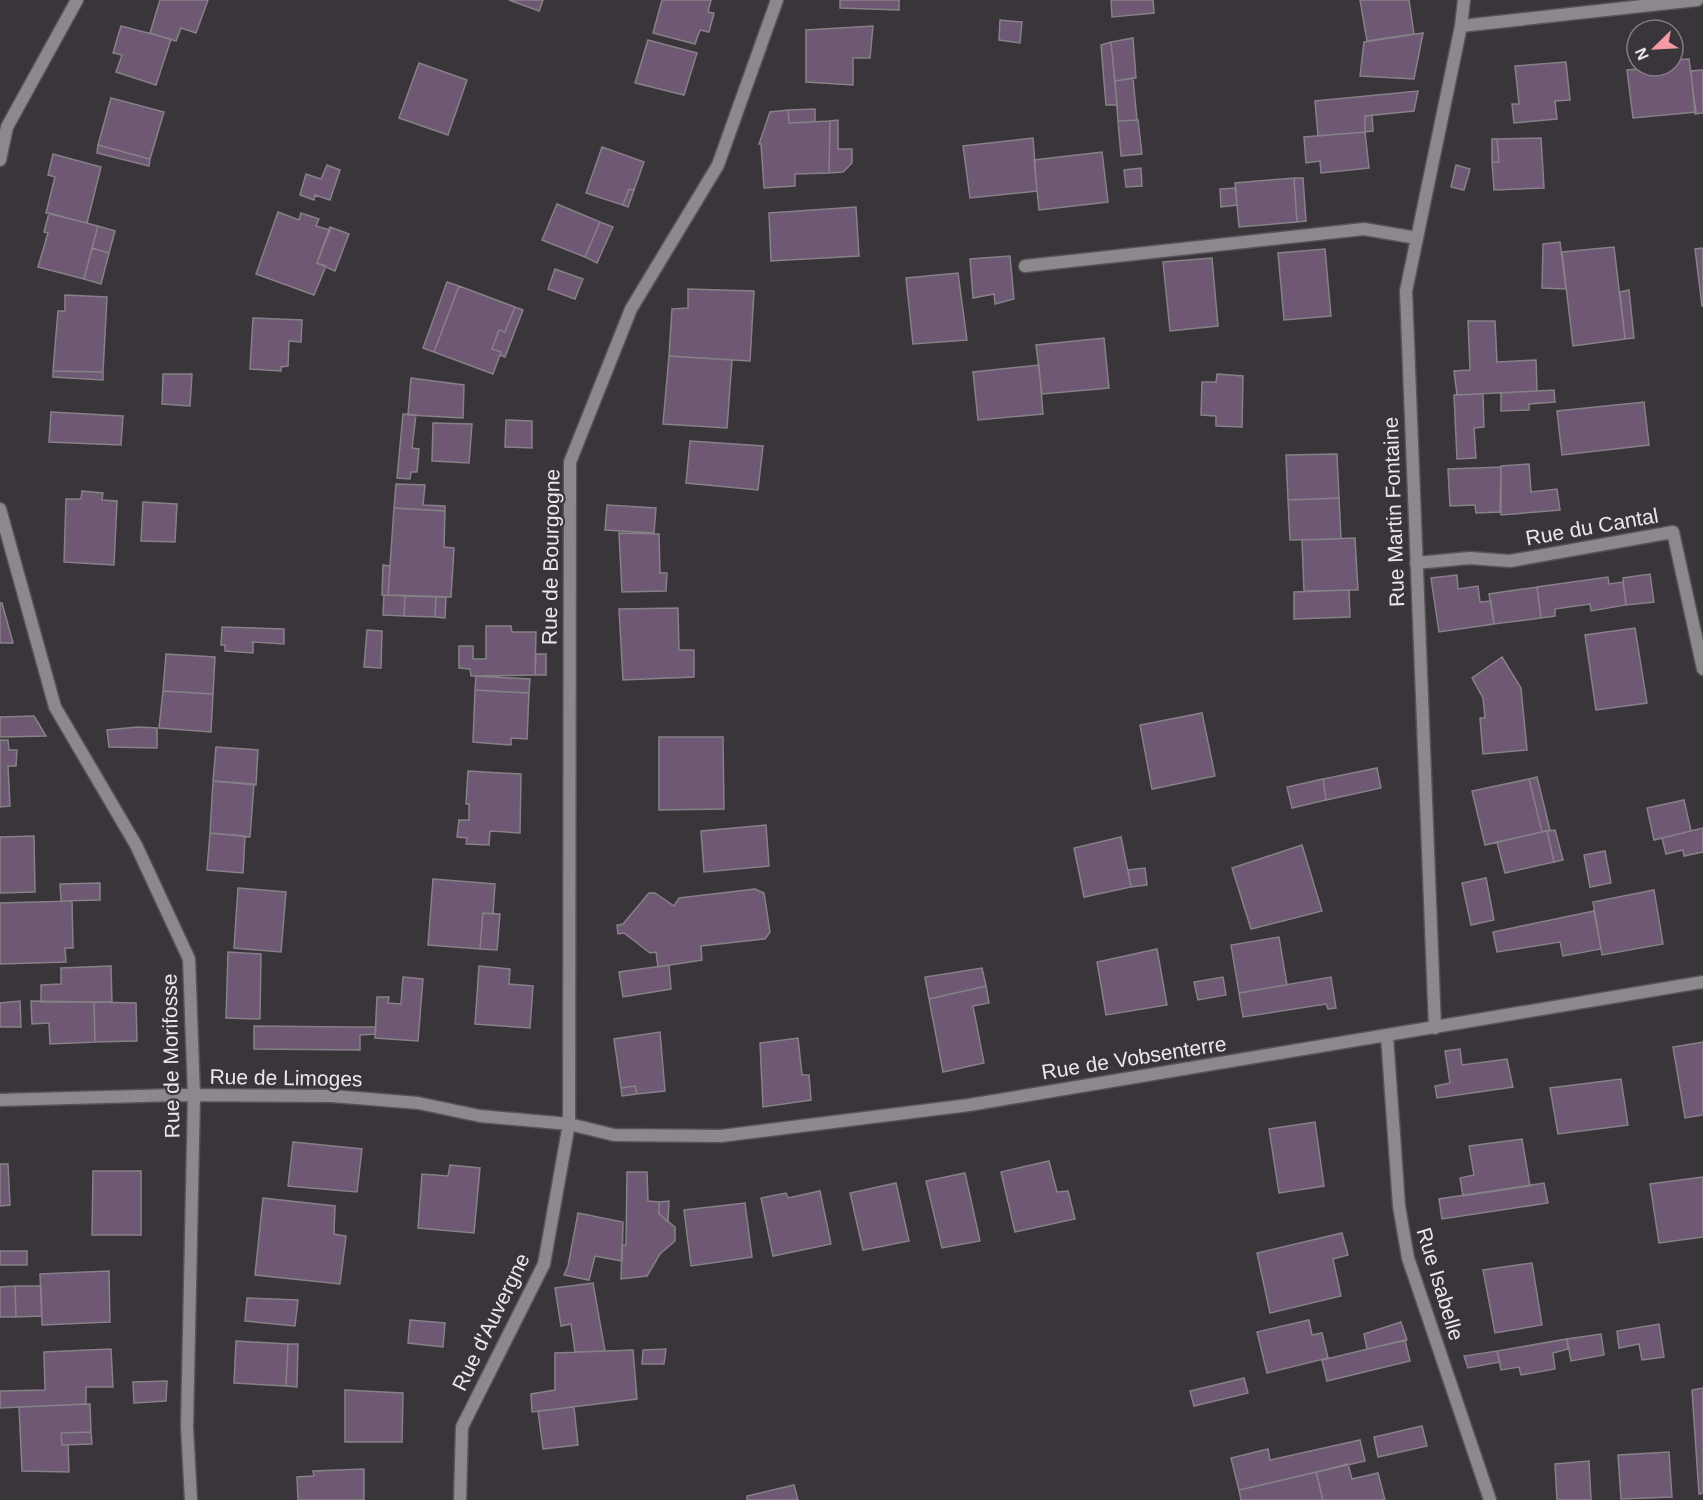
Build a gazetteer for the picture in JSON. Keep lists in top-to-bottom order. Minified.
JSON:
{"streets":{"street":["Rue Martin Fontaine","Rue du Cantal","Rue de Bourgogne","Rue de Morifosse","Rue de Vobsenterre","Rue de Limoges","Rue Isabelle","Rue d'Auvergne"]},"crossings":[["Rue Martin Fontaine","Rue du Cantal"],["Rue Martin Fontaine","Rue de Vobsenterre"],["Rue de Bourgogne","Rue de Vobsenterre"],["Rue de Bourgogne","Rue de Limoges"],["Rue de Bourgogne","Rue d'Auvergne"],["Rue de Morifosse","Rue de Limoges"],["Rue de Vobsenterre","Rue de Limoges"],["Rue de Vobsenterre","Rue Isabelle"],["Rue de Vobsenterre","Rue d'Auvergne"],["Rue de Limoges","Rue d'Auvergne"]],"north":"bottom left"}
